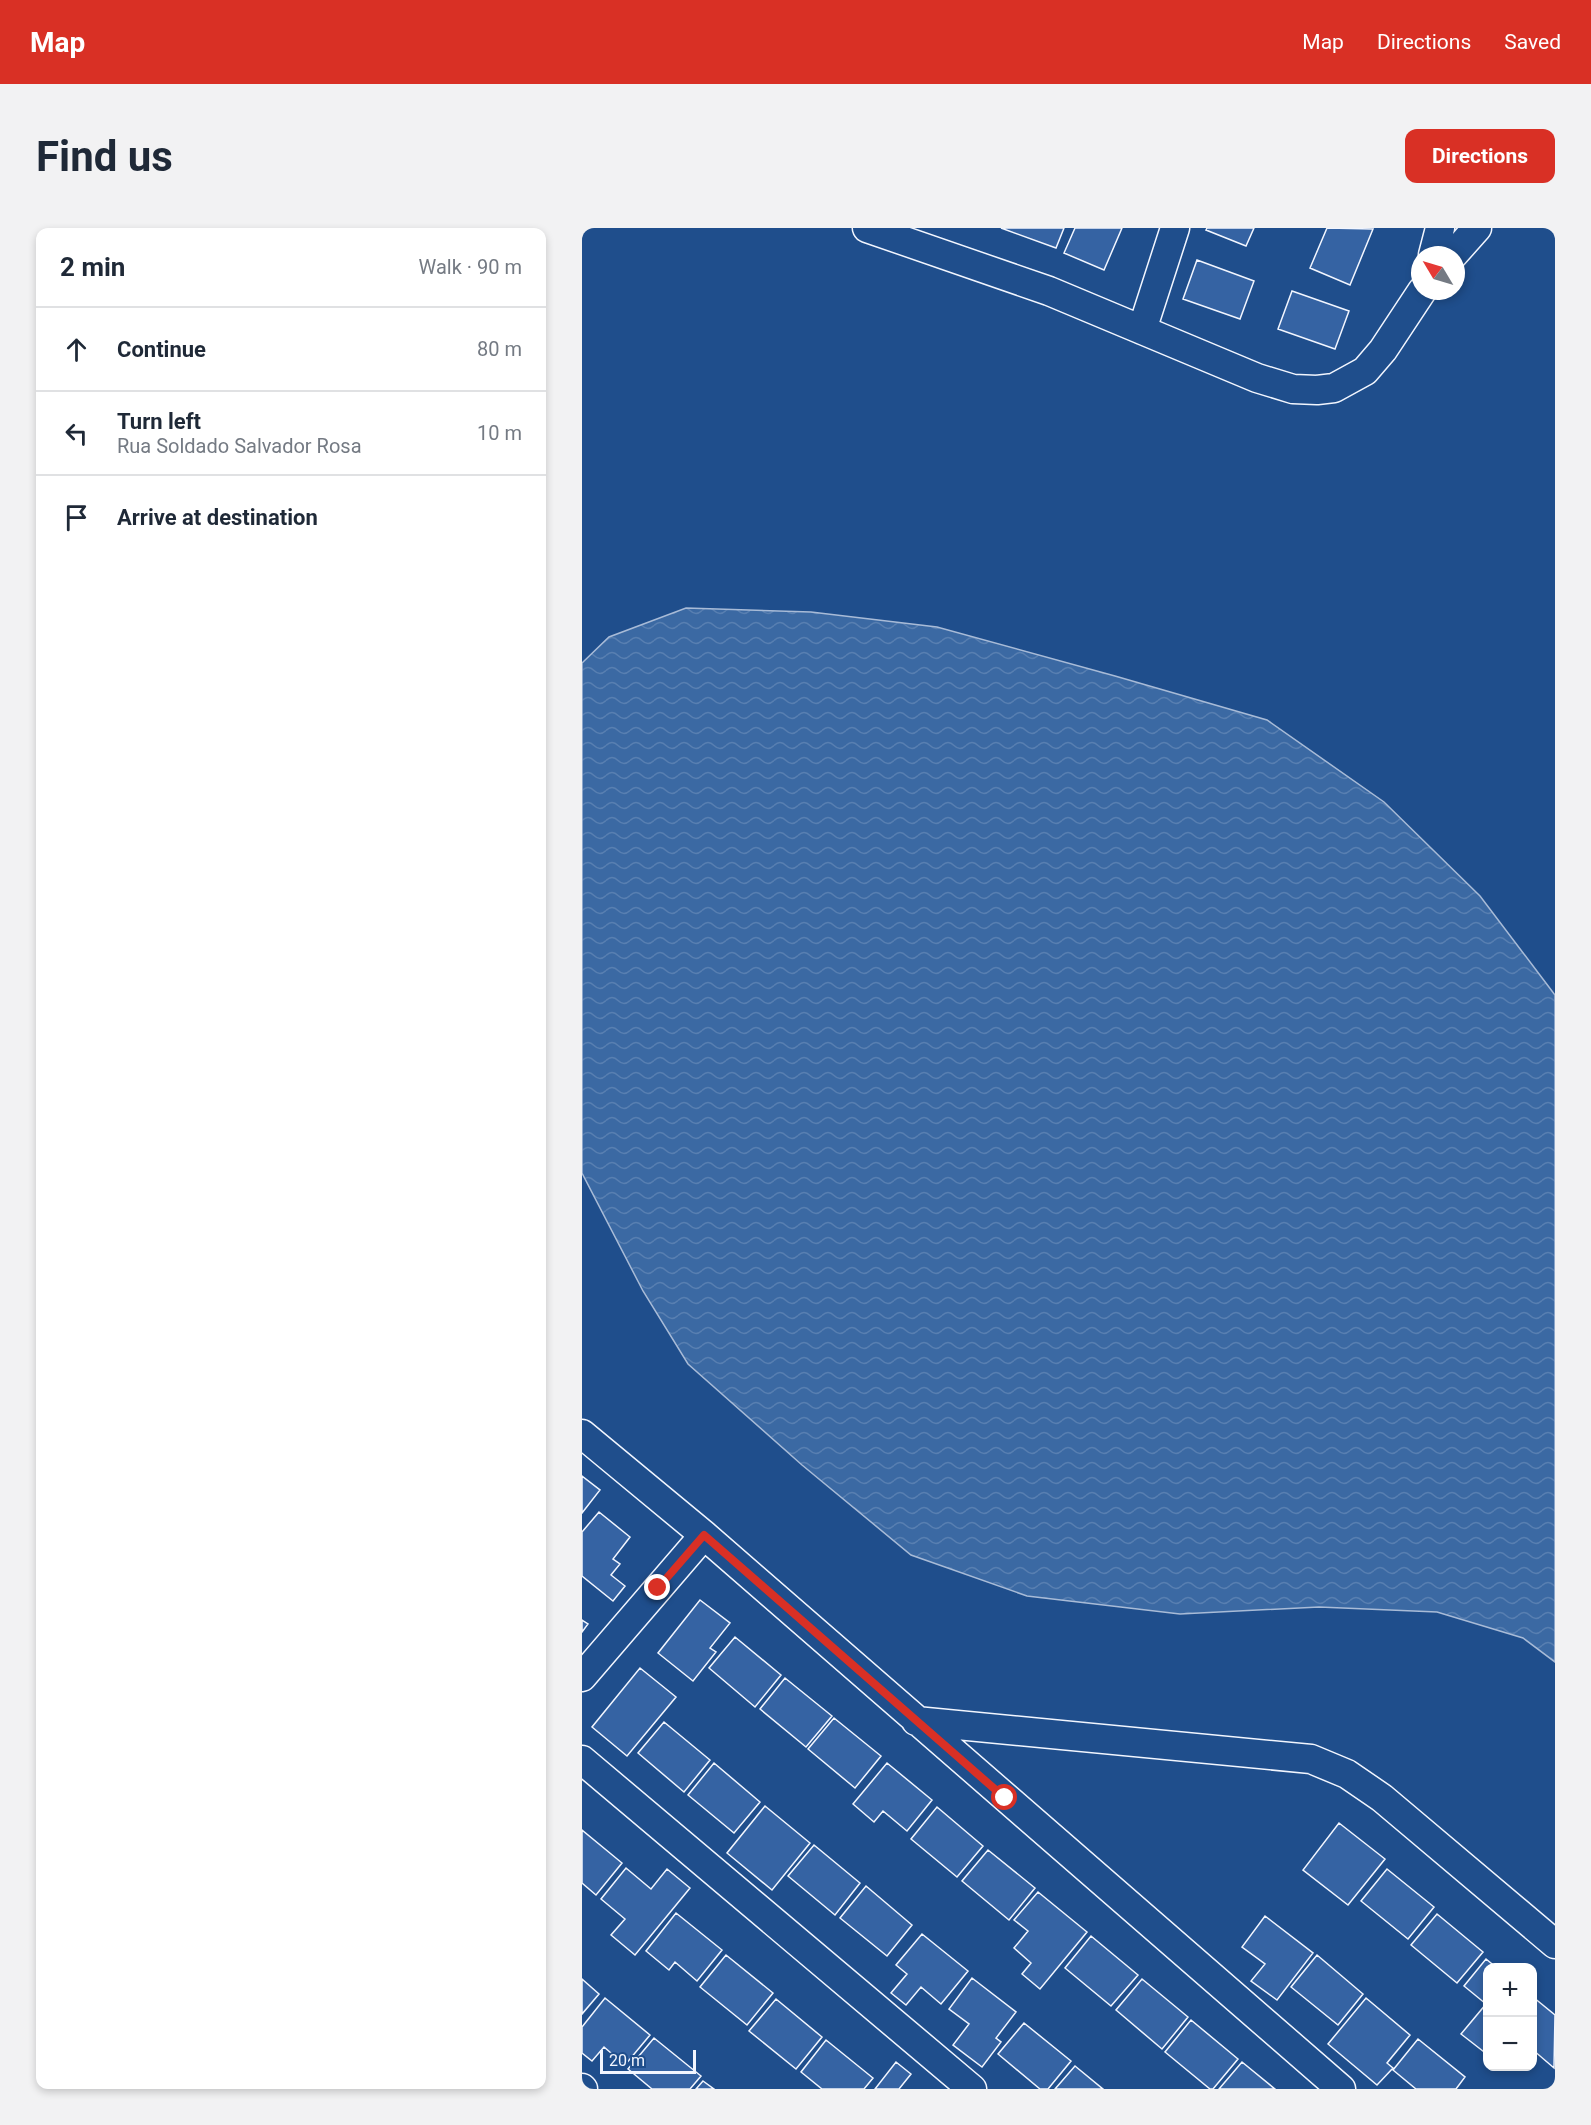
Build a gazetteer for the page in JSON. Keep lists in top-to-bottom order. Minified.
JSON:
{"scale_bar":"20 m","north":"top left","page":{"header":"Map","nav":["Map","Directions","Saved"],"buttons":"Directions","title":"Find us","heading":["2 min","Walk · 90 m"],"list":[["Continue","80 m"],["Turn left","Rua Soldado Salvador Rosa","10 m"],"Arrive at destination"],"map_buttons":["+","−"],"scale":"20 m"}}
